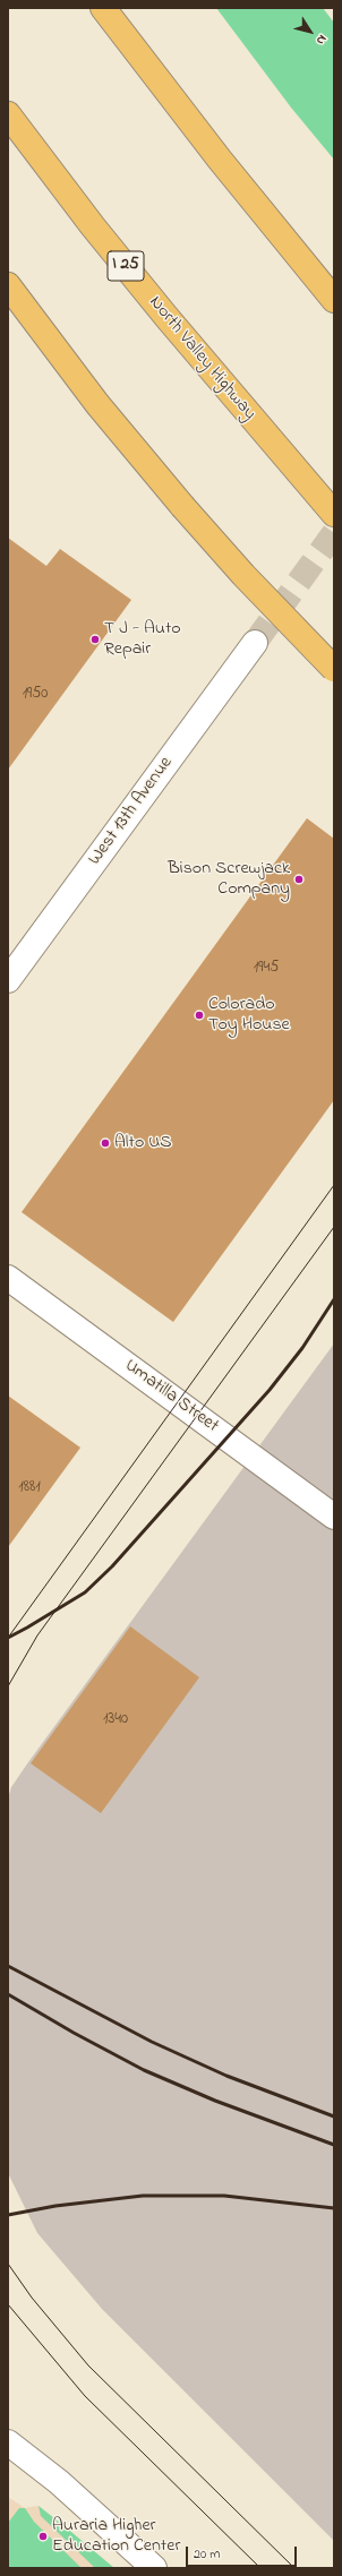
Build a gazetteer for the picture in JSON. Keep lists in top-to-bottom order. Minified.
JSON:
{"streets":{"highway":["I 25","North Valley Highway"],"street":["West 13th Avenue","Umatilla Street"]},"places":["T J - Auto Repair","Bison Screwjack Company","Colorado Toy House","Alto US","Auraria Higher Education Center"],"house_numbers":["1950","1945","1881","1340"],"scale_bar":"20 m","north":"bottom right"}
